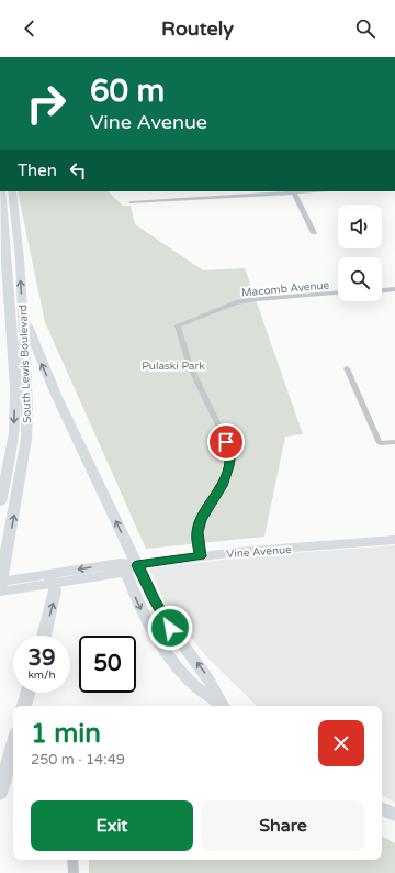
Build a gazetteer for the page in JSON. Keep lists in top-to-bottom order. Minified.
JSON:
{"streets":{"main road":["South Lewis Boulevard","Vine Avenue"],"street":["Macomb Avenue"]},"crossings":[["Macomb Avenue","Vine Avenue"]],"parks":["Pulaski Park"],"page":{"header":"Routely","turn":["60 m","Vine Avenue"],"then":"Then","speed":"39 km/h","limit":"50","heading":["1 min","250 m · 14:49"],"buttons":["Exit","Share"]}}
